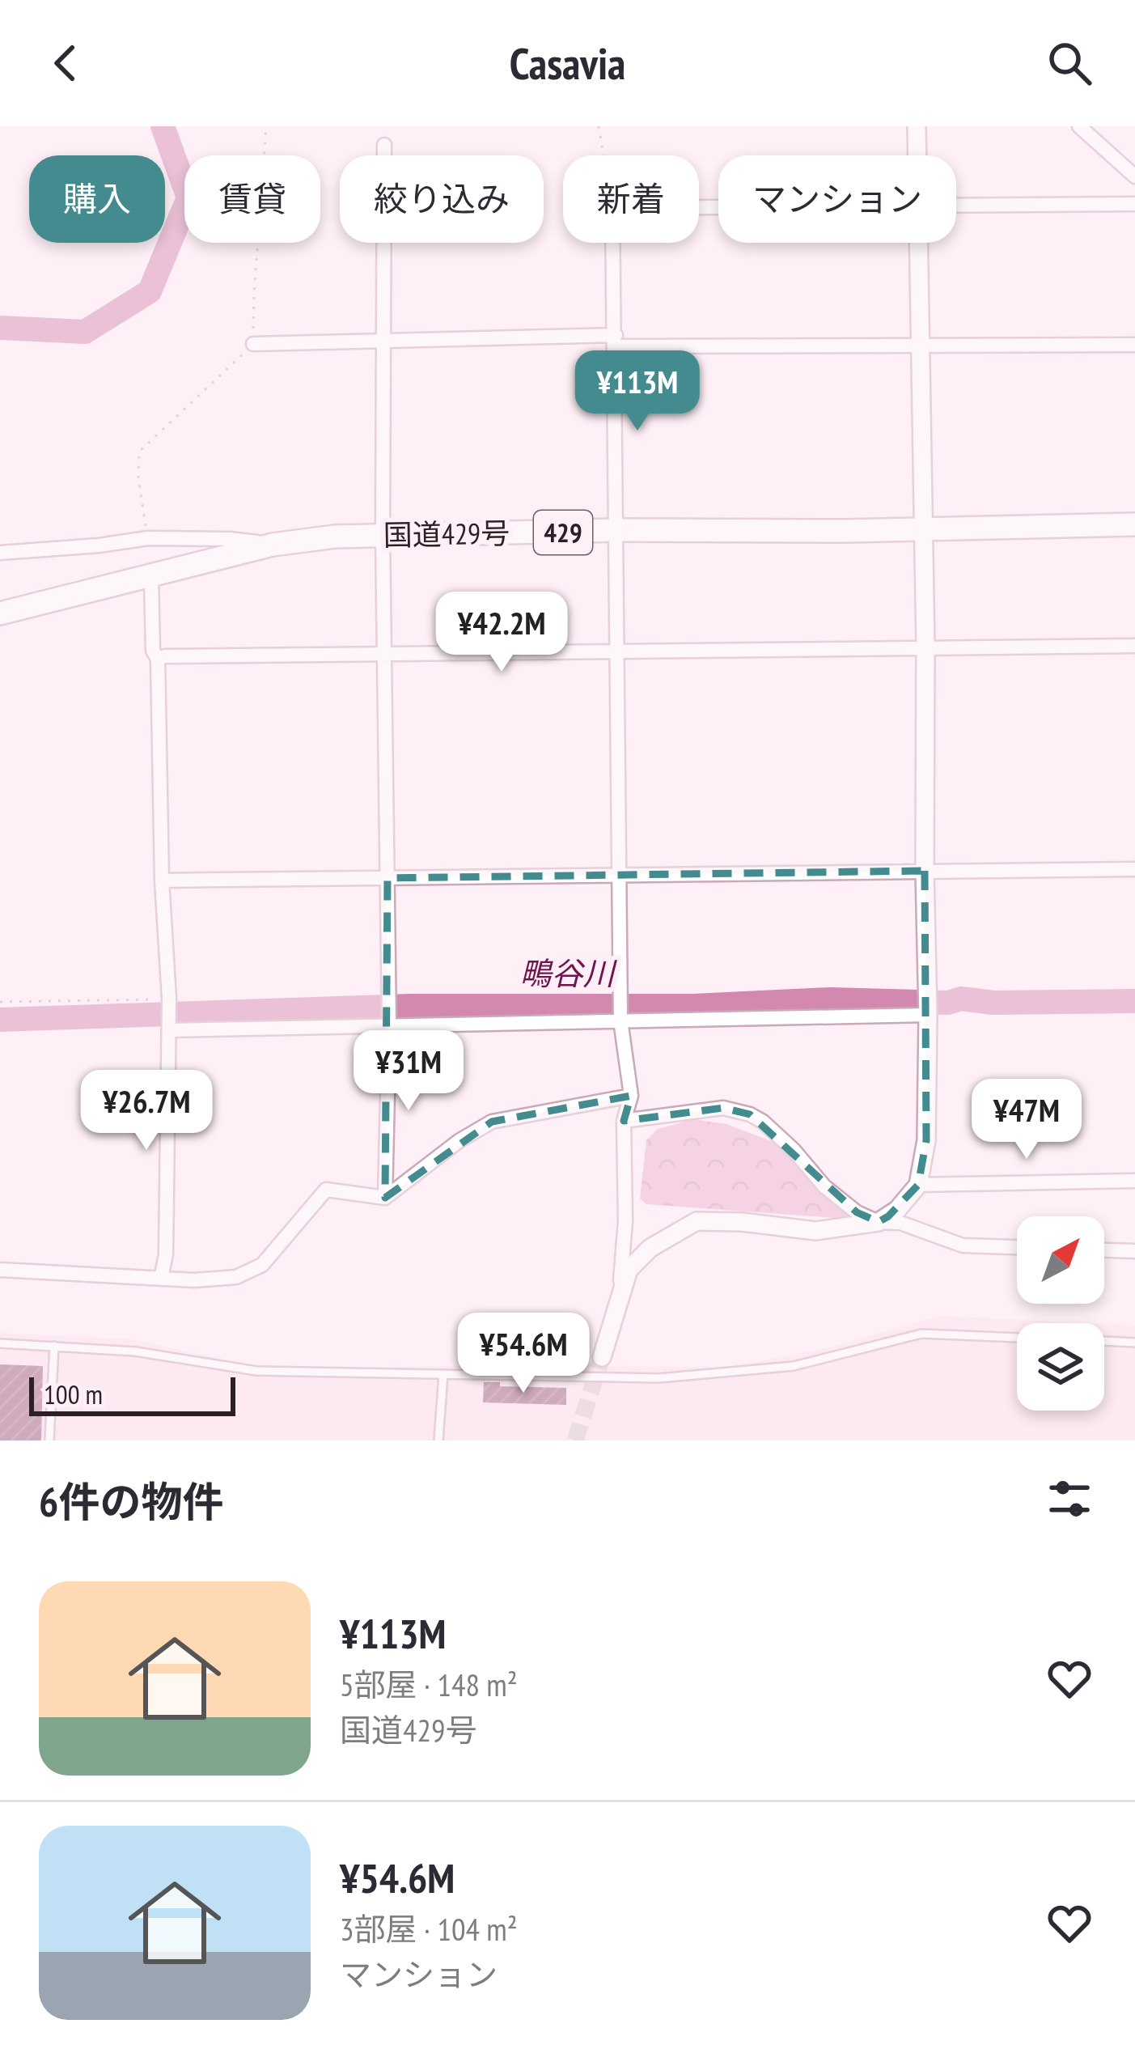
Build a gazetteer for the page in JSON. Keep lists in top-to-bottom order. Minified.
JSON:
{"streets":{"highway":["429","国道429号"]},"water":["鴫谷川"],"scale_bar":"100 m","north":"top right","page":{"header":"Casavia","chip":["購入","賃貸","絞り込み","新着","マンション"],"price":["¥113M","¥42.2M","¥31M","¥26.7M","¥47M","¥54.6M"],"scale":"100 m","heading":"6件の物件","list":[{"name":"¥113M","note":"5部屋 · 148 m² · 国道429号"},{"name":"¥54.6M","note":"3部屋 · 104 m² · マンション"}]}}
